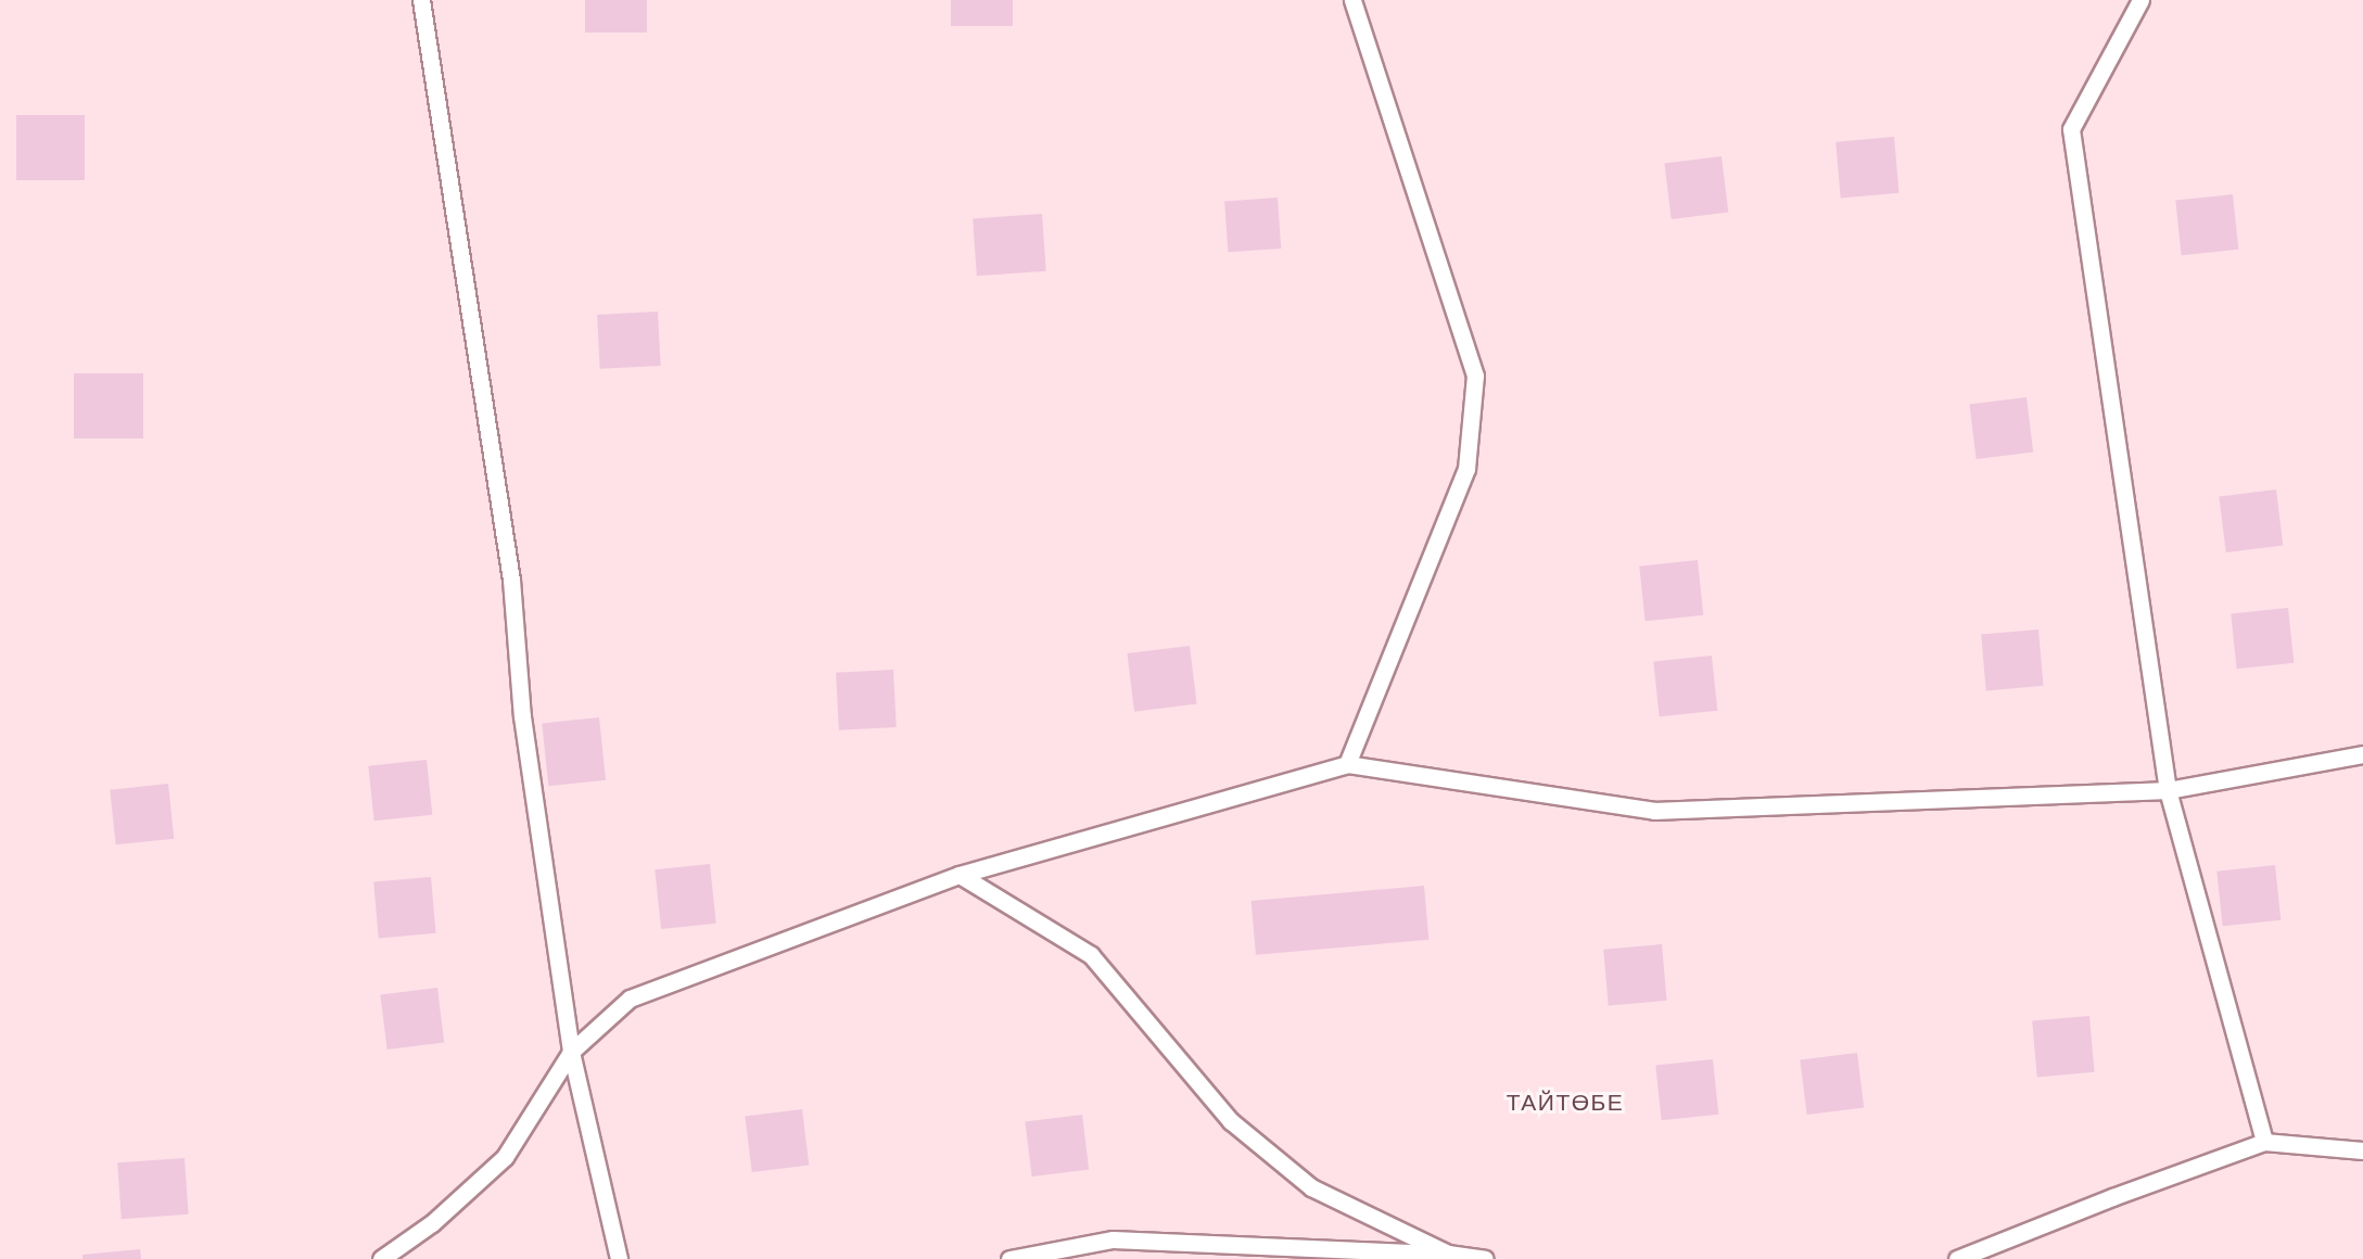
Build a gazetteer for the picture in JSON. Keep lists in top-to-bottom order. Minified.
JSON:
{"districts":["ТАЙТӨБЕ"]}
